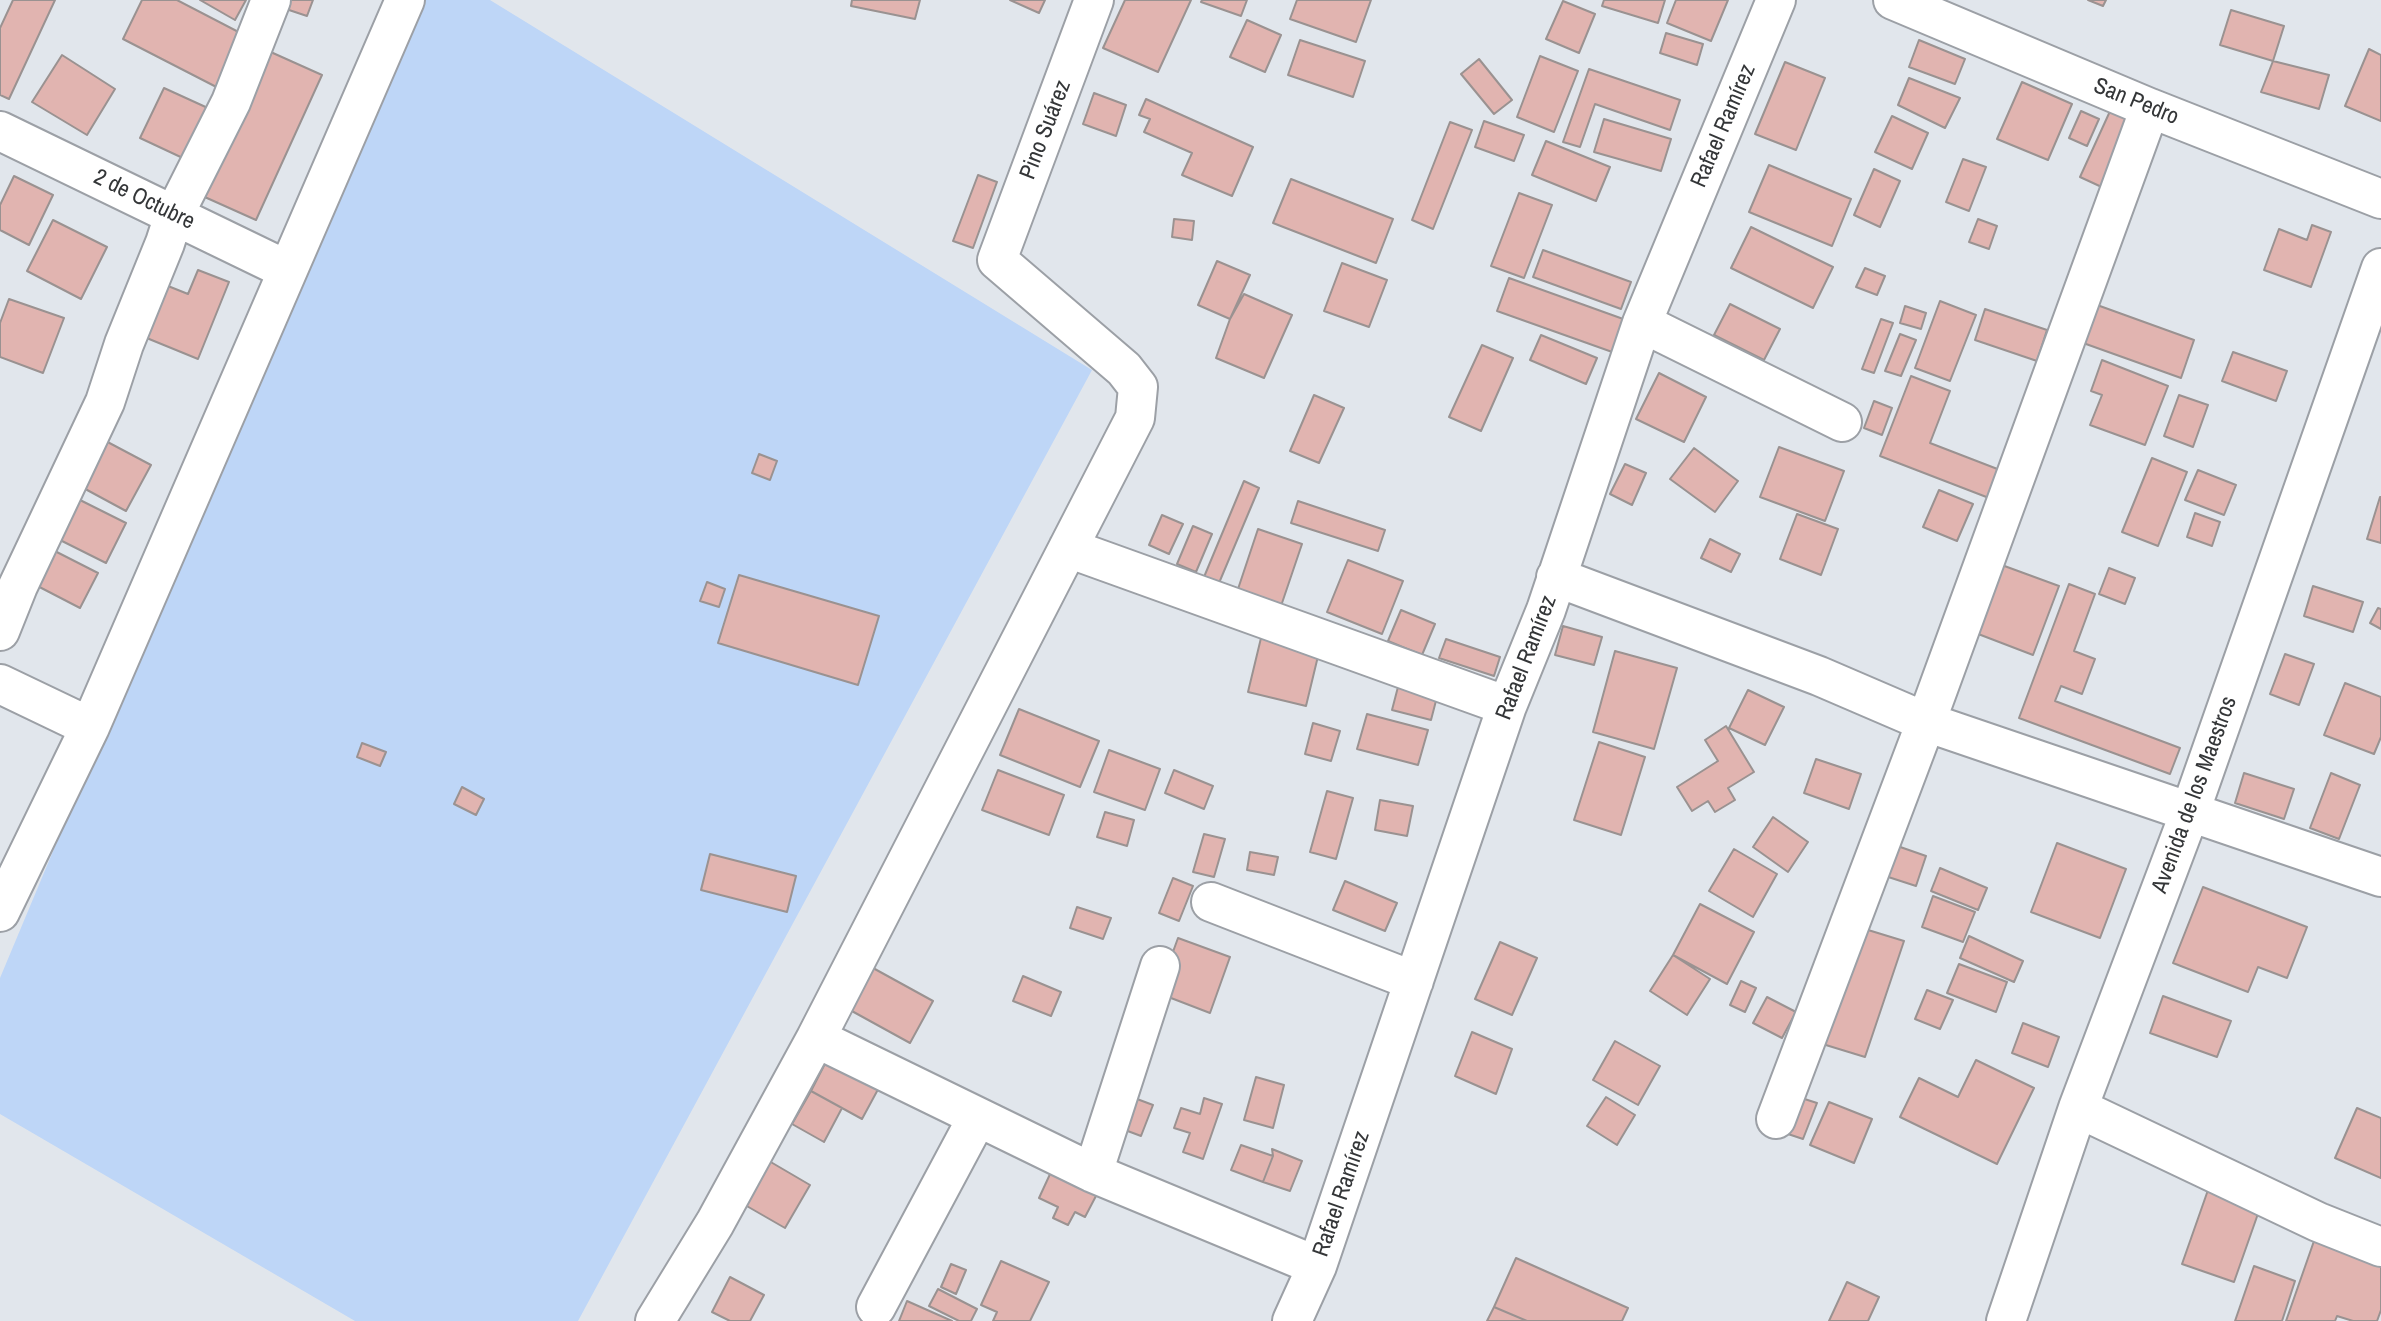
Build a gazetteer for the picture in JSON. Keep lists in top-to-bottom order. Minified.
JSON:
{"streets":{"street":["San Pedro","Rafael Ramírez","Pino Suárez","2 de Octubre","Avenida de los Maestros"]}}
